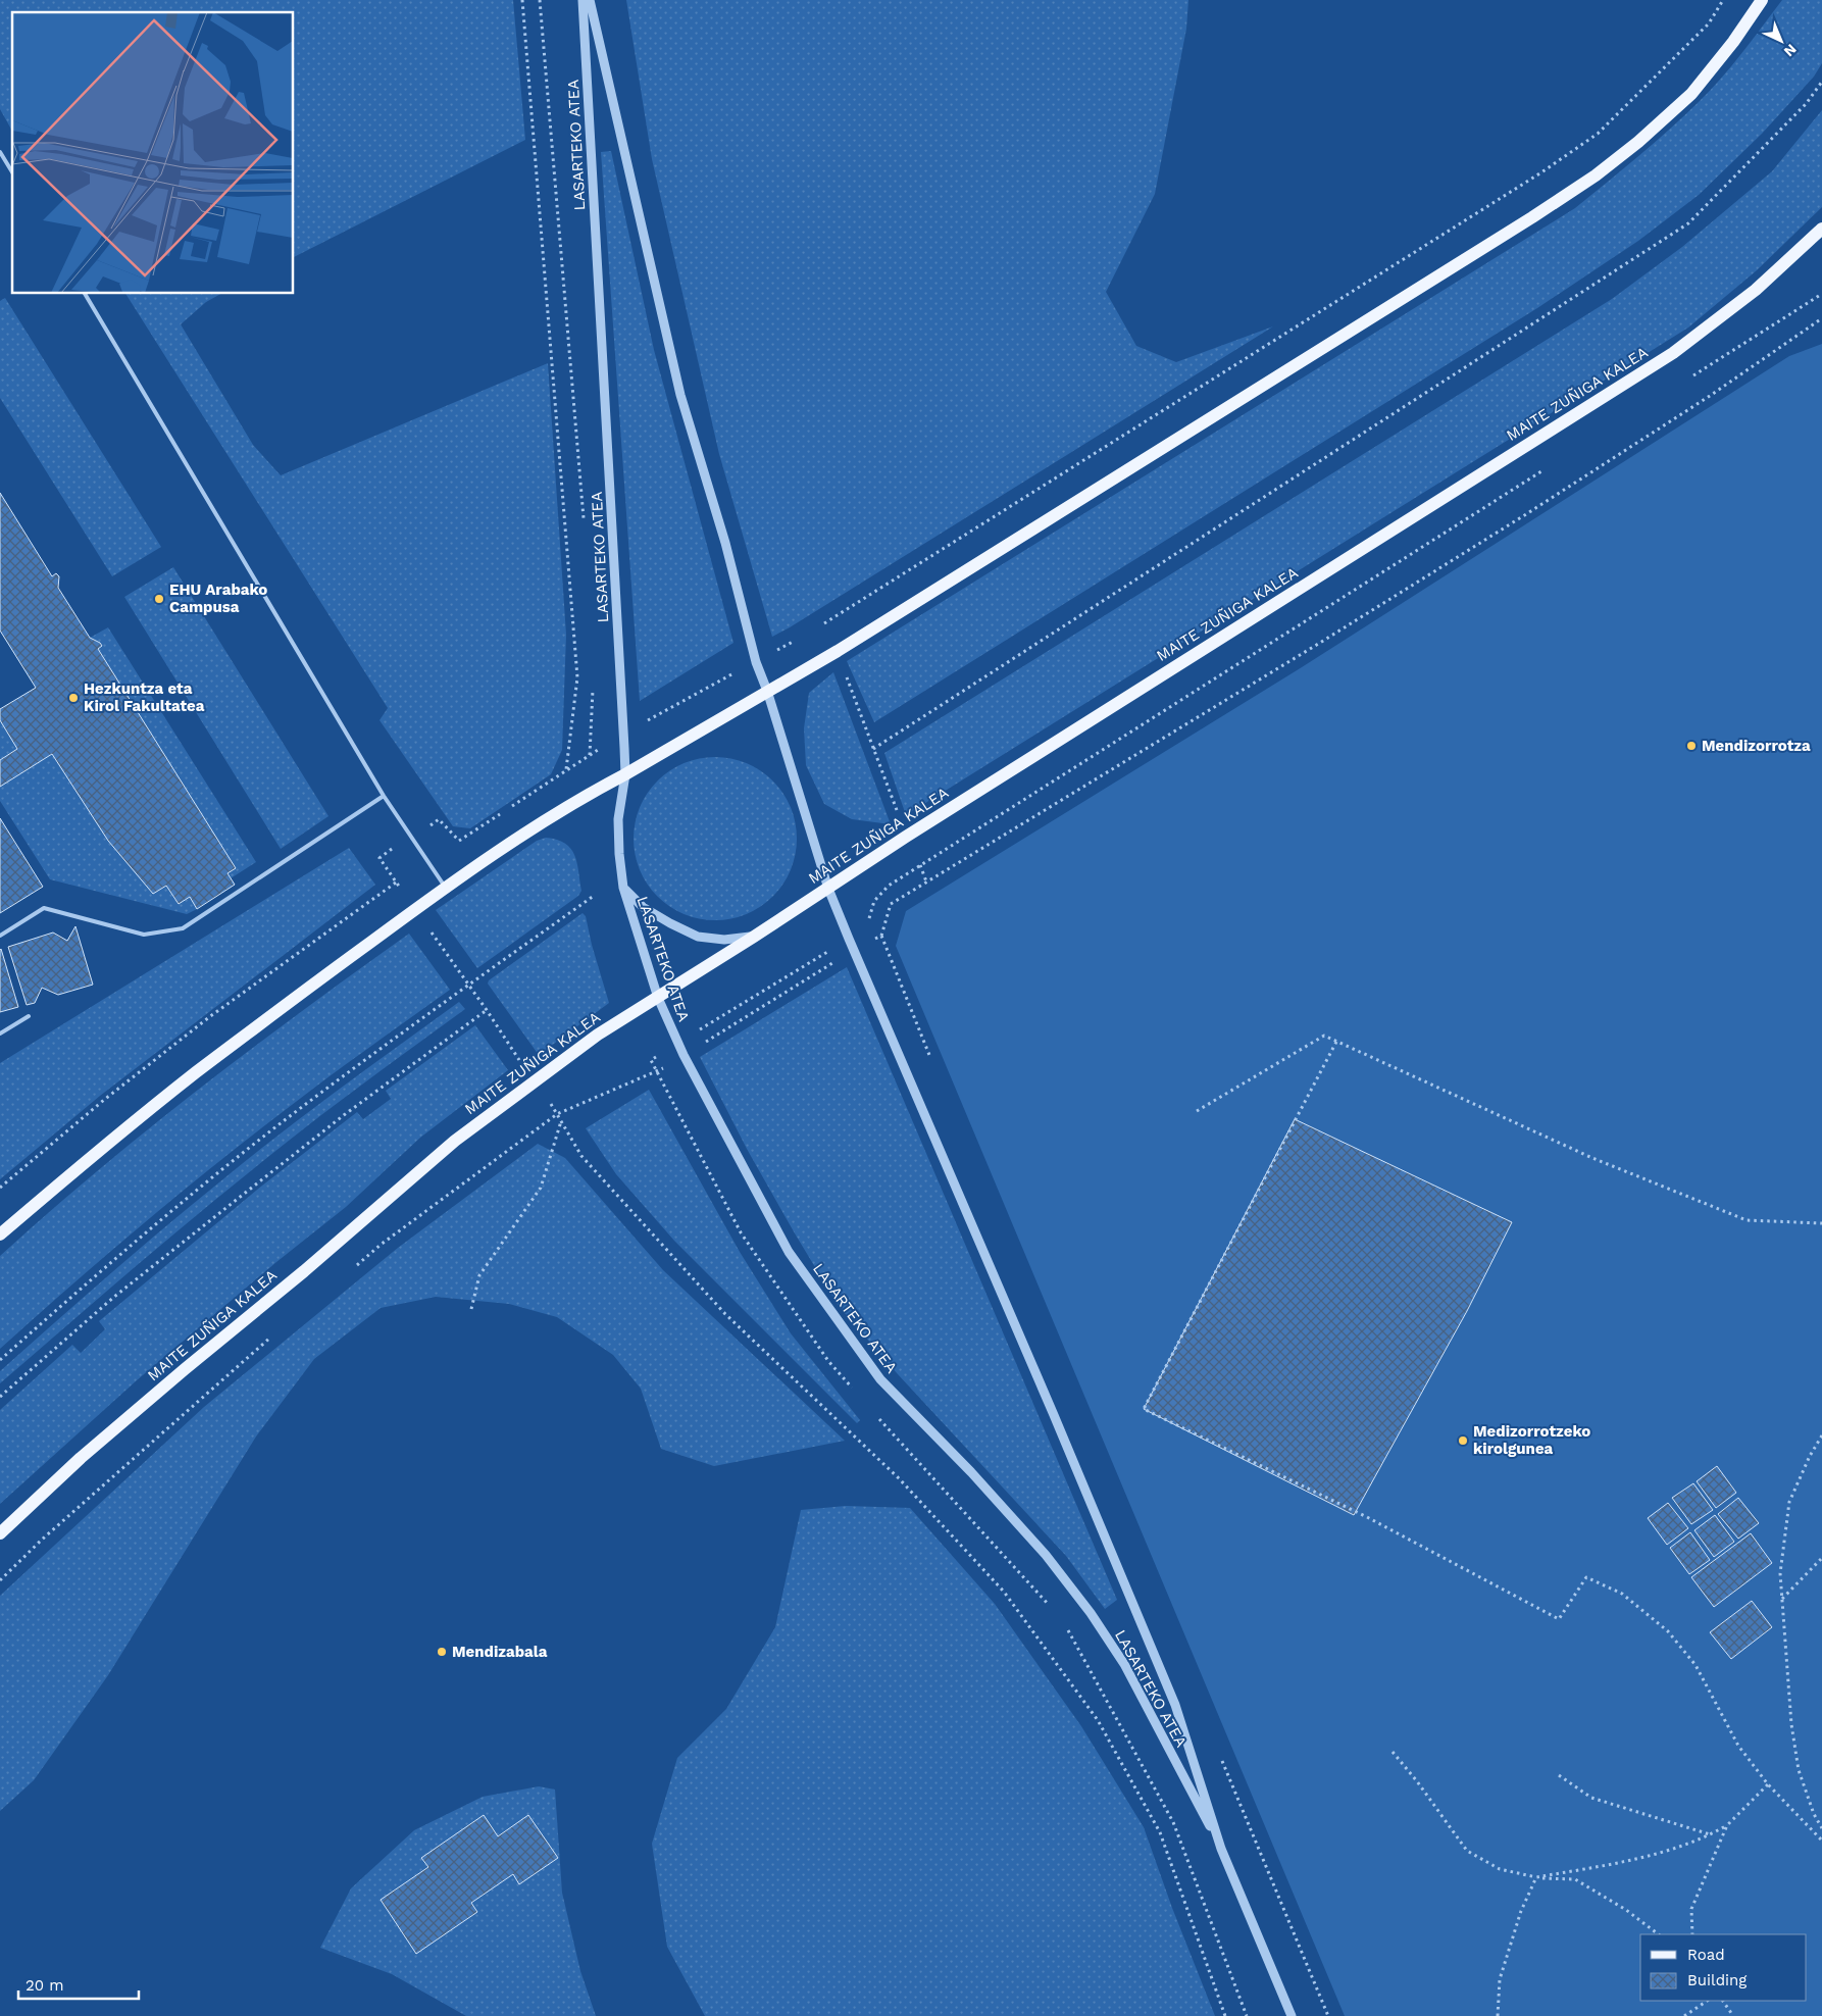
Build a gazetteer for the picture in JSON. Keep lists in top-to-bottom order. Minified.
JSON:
{"streets":{"main road":["MAITE ZUÑIGA KALEA"],"street":["LASARTEKO ATEA"]},"crossings":[["LASARTEKO ATEA","MAITE ZUÑIGA KALEA"]],"places":["EHU Arabako Campusa","Hezkuntza eta Kirol Fakultatea","Mendizorrotza","Medizorrotzeko kirolgunea","Mendizabala"],"legend":["Road","Building"],"scale_bar":"20 m","north":"bottom right"}
